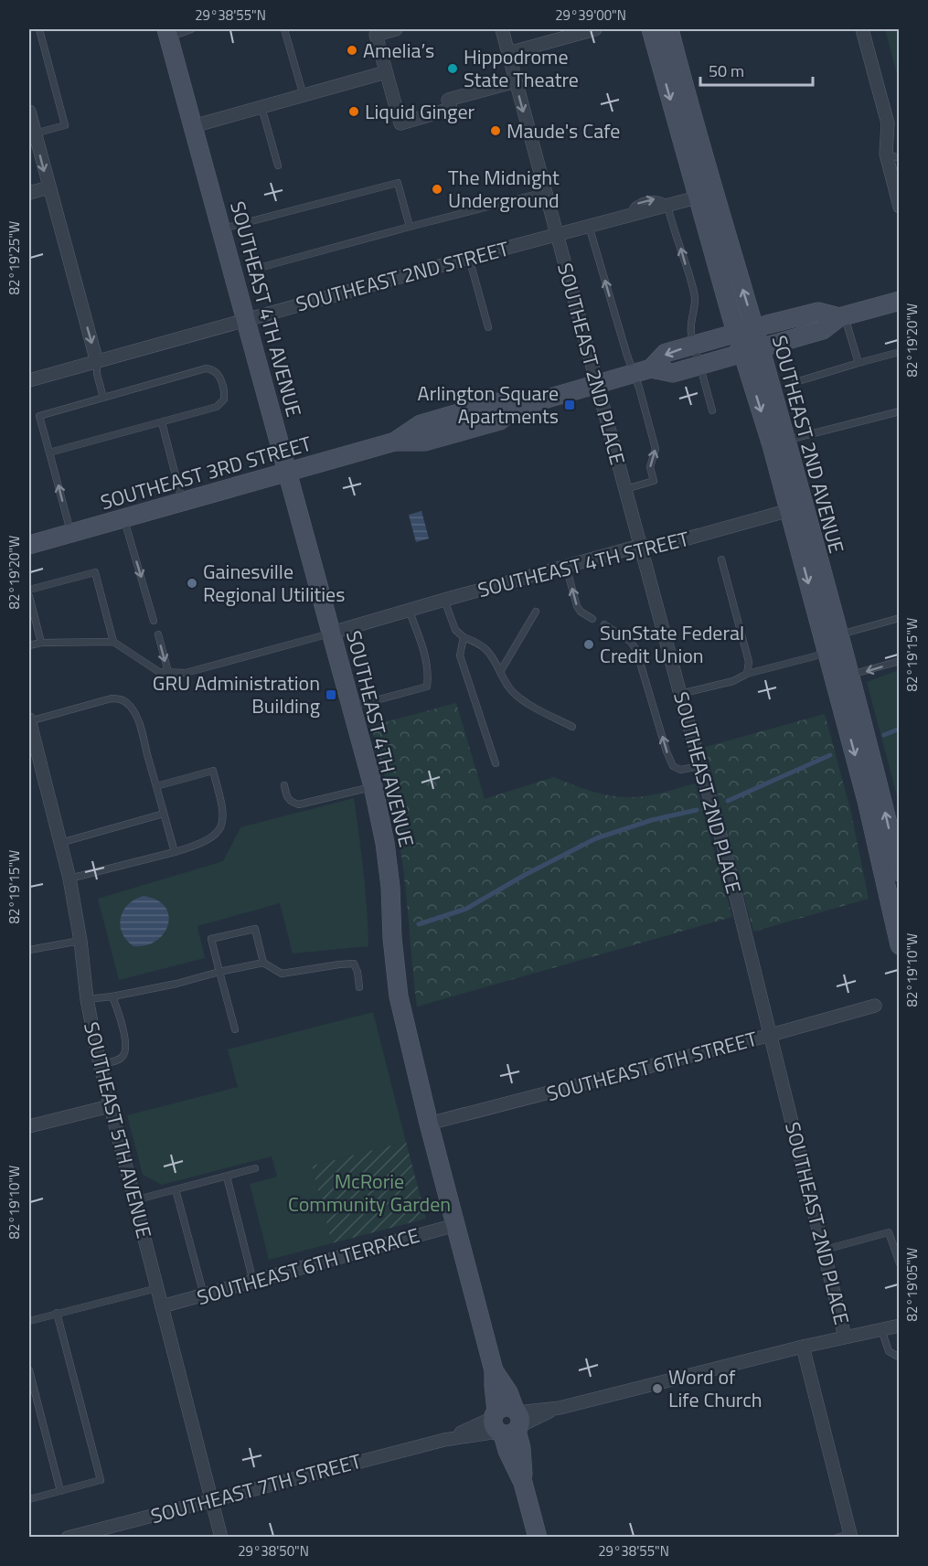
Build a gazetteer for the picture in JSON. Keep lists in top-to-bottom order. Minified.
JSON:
{"streets":{"street":["SOUTHEAST 2ND STREET","SOUTHEAST 4TH AVENUE","SOUTHEAST 2ND PLACE","SOUTHEAST 2ND AVENUE","SOUTHEAST 3RD STREET","SOUTHEAST 4TH STREET","SOUTHEAST 6TH STREET","SOUTHEAST 5TH AVENUE","SOUTHEAST 6TH TERRACE","SOUTHEAST 7TH STREET"]},"crossings":[["SOUTHEAST 2ND STREET","SOUTHEAST 4TH AVENUE"],["SOUTHEAST 2ND STREET","SOUTHEAST 2ND PLACE"],["SOUTHEAST 2ND STREET","SOUTHEAST 2ND AVENUE"],["SOUTHEAST 4TH AVENUE","SOUTHEAST 3RD STREET"],["SOUTHEAST 4TH AVENUE","SOUTHEAST 4TH STREET"],["SOUTHEAST 4TH AVENUE","SOUTHEAST 6TH STREET"],["SOUTHEAST 4TH AVENUE","SOUTHEAST 6TH TERRACE"],["SOUTHEAST 4TH AVENUE","SOUTHEAST 7TH STREET"],["SOUTHEAST 2ND PLACE","SOUTHEAST 3RD STREET"],["SOUTHEAST 2ND PLACE","SOUTHEAST 4TH STREET"],["SOUTHEAST 2ND PLACE","SOUTHEAST 6TH STREET"],["SOUTHEAST 2ND PLACE","SOUTHEAST 7TH STREET"],["SOUTHEAST 2ND AVENUE","SOUTHEAST 3RD STREET"],["SOUTHEAST 2ND AVENUE","SOUTHEAST 4TH STREET"],["SOUTHEAST 5TH AVENUE","SOUTHEAST 6TH TERRACE"],["SOUTHEAST 5TH AVENUE","SOUTHEAST 7TH STREET"]],"parks":["McRorie Community Garden"],"places":{"other":["Amelia’s","Hippodrome State Theatre","Liquid Ginger","Maude's Cafe","The Midnight Underground","Gainesville Regional Utilities","SunState Federal Credit Union","Word of Life Church"],"transit":["Arlington Square Apartments","GRU Administration Building"]},"scale_bar":"50 m","coordinates":["29°38'55\"N","29°39'00\"N","82°19'25\"W","82°19'20\"W","82°19'15\"W","82°19'10\"W","82°19'05\"W","29°38'50\"N"]}
